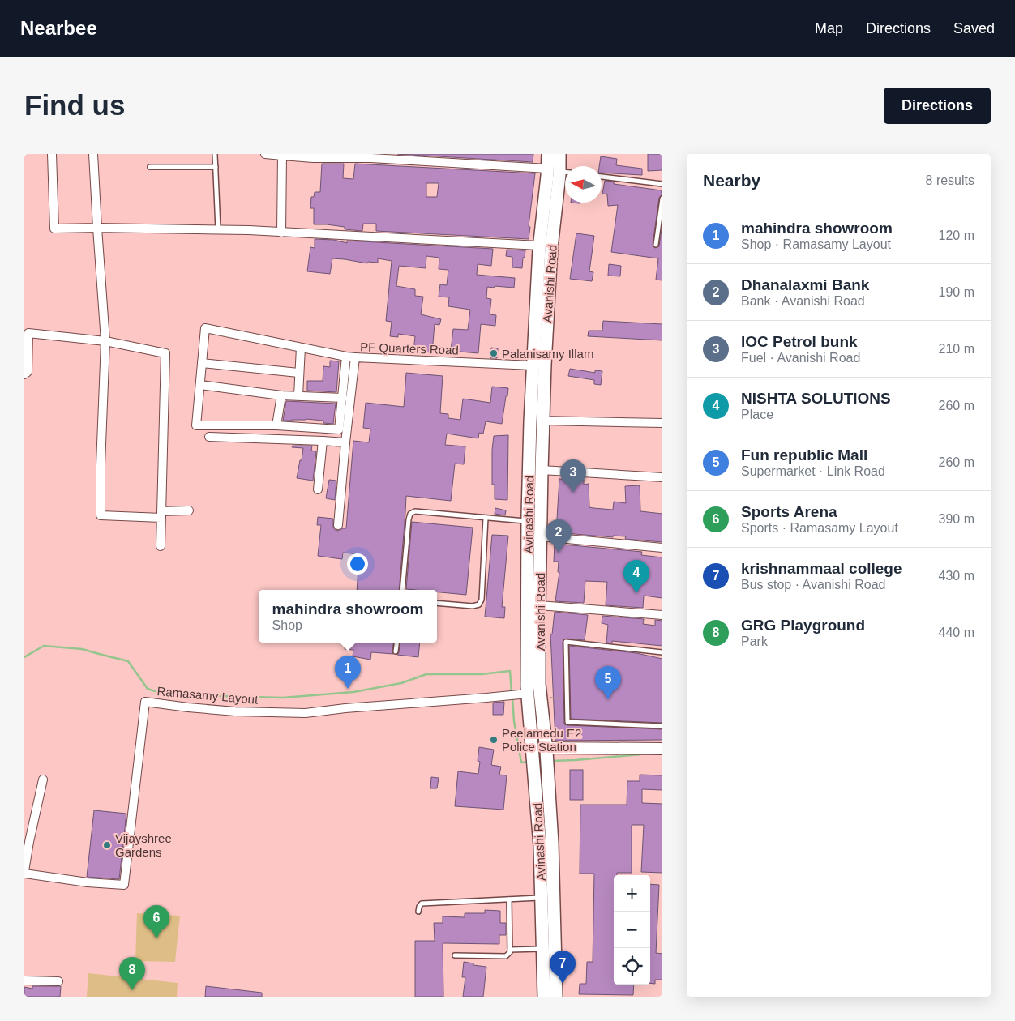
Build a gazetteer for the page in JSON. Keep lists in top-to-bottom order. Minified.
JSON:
{"streets":{"main road":["Avanishi Road","Avinashi Road"],"street":["PF Quarters Road","Ramasamy Layout"]},"crossings":[["Avanishi Road","Avinashi Road"],["PF Quarters Road","Avinashi Road"],["Avinashi Road","Ramasamy Layout"]],"places":["Palanisamy Illam","Peelamedu E2 Police Station","Vijayshree Gardens"],"north":"left","page":{"header":"Nearbee","nav":["Map","Directions","Saved"],"buttons":"Directions","title":"Find us","heading":["Nearby","8 results"],"list":[{"mark":"1","name":"mahindra showroom","note":"Shop · Ramasamy Layout","value":"120 m"},{"mark":"2","name":"Dhanalaxmi Bank","note":"Bank · Avanishi Road","value":"190 m"},{"mark":"3","name":"IOC Petrol bunk","note":"Fuel · Avanishi Road","value":"210 m"},{"mark":"4","name":"NISHTA SOLUTIONS","note":"Place","value":"260 m"},{"mark":"5","name":"Fun republic Mall","note":"Supermarket · Link Road","value":"260 m"},{"mark":"6","name":"Sports Arena","note":"Sports · Ramasamy Layout","value":"390 m"},{"mark":"7","name":"krishnammaal college","note":"Bus stop · Avanishi Road","value":"430 m"},{"mark":"8","name":"GRG Playground","note":"Park","value":"440 m"}],"pins":["3","2","4","1","5","6","7","8"],"popup":["mahindra showroom","Shop"],"map_buttons":["+","−"]}}
